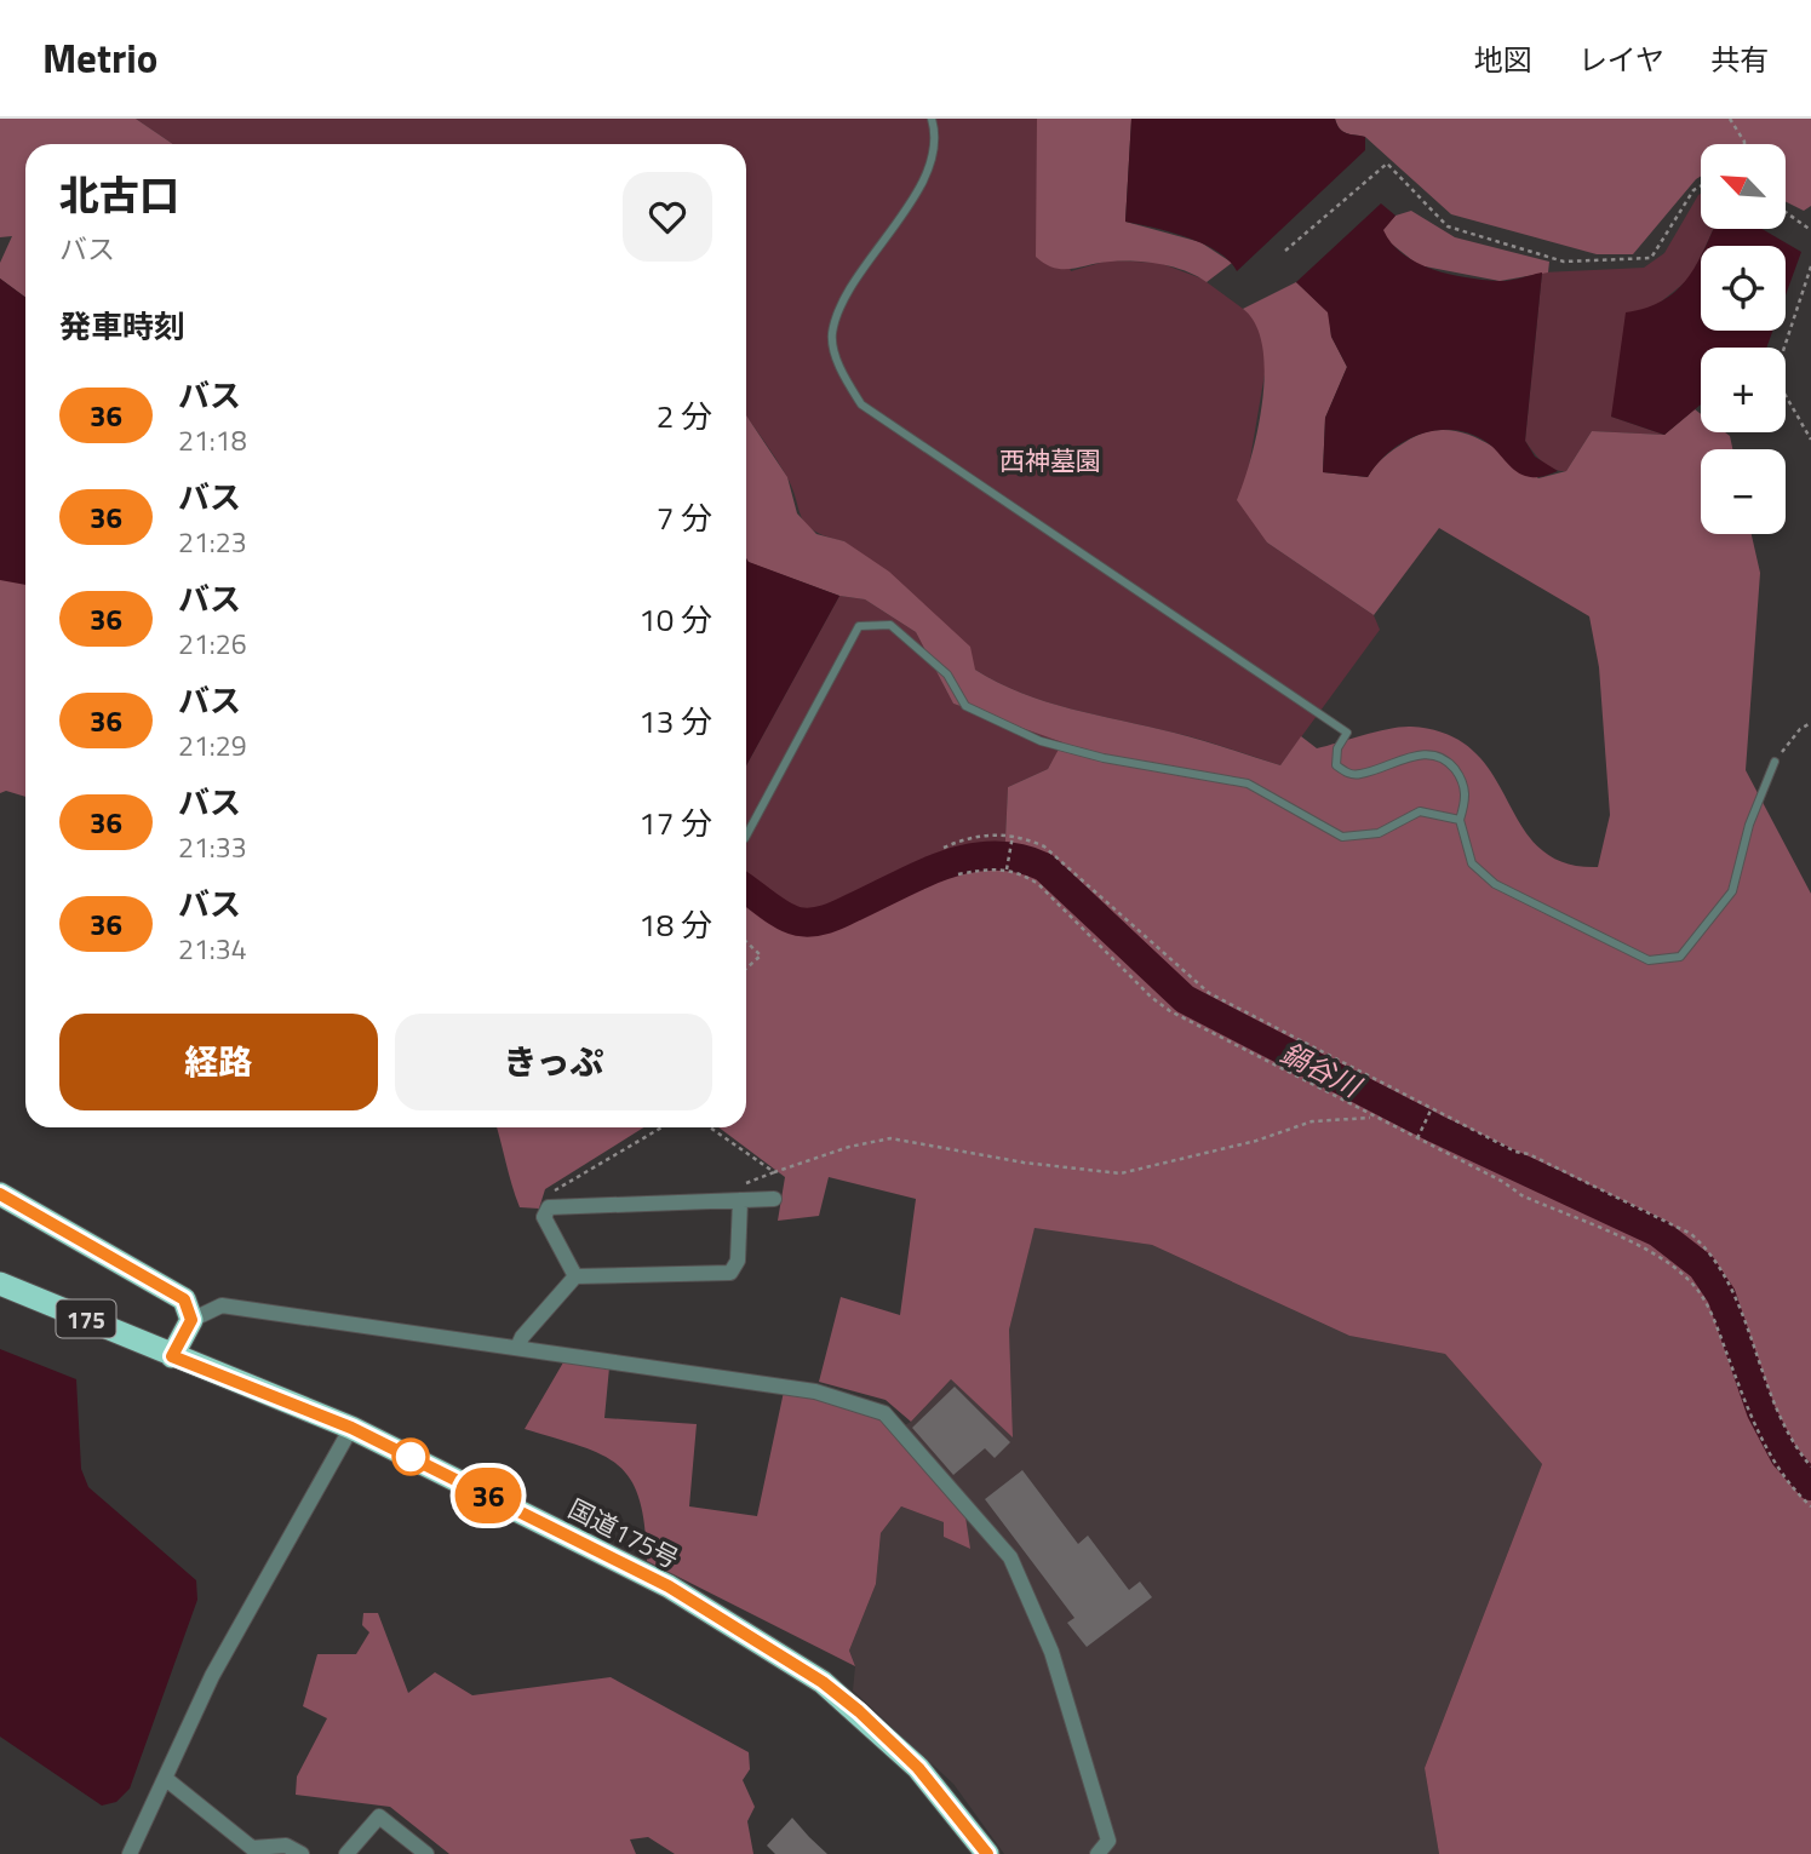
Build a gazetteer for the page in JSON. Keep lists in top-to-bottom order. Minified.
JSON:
{"streets":{"highway":["175","国道175号"]},"water":["鍋谷川"],"parks":["西神墓園"],"lines":["bus line 36"],"north":"top left","page":{"header":"Metrio","nav":["地図","レイヤ","共有"],"on_map":"36","map_buttons":["+","−"],"heading":[["北古口","バス"],"発車時刻"],"list":[{"mark":"36","name":"バス","note":"21:18","value":"2 分"},{"mark":"36","name":"バス","note":"21:23","value":"7 分"},{"mark":"36","name":"バス","note":"21:26","value":"10 分"},{"mark":"36","name":"バス","note":"21:29","value":"13 分"},{"mark":"36","name":"バス","note":"21:33","value":"17 分"},{"mark":"36","name":"バス","note":"21:34","value":"18 分"}],"buttons":["経路","きっぷ"]}}
